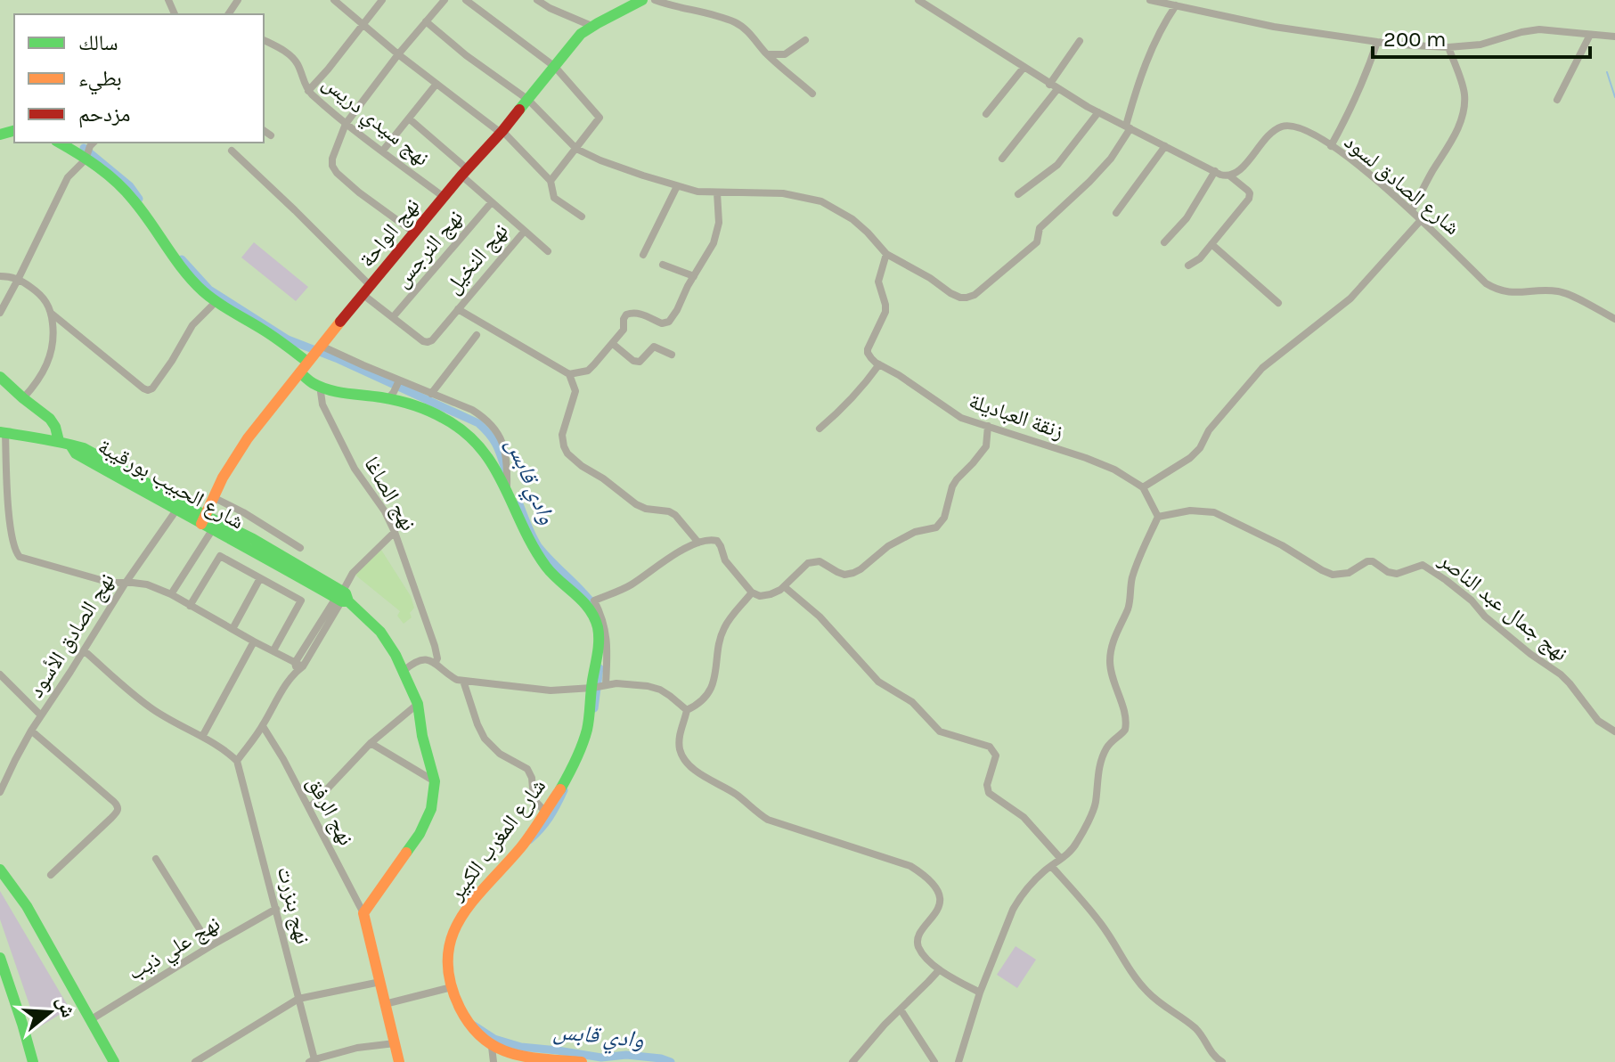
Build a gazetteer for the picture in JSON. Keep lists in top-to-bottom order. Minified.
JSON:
{"streets":{"street":["نهج سيدي دريس","شارع الصادق لسود","نهج الواحة","نهج النرجس","نهج النخيل","زنقة العباديلة","شارع الحبيب بورقيبة","نهج الصاغا","نهج جمال عبد الناصر","نهج الصادق الأسود","نهج الرفق","شارع المغرب الكبير","نهج بنزرت","نهج علي ذيب"]},"crossings":[["نهج سيدي دريس","نهج الواحة"],["نهج الواحة","نهج النخيل"],["نهج الواحة","شارع الحبيب بورقيبة"],["نهج الواحة","شارع المغرب الكبير"],["نهج النرجس","نهج النخيل"],["شارع الحبيب بورقيبة","نهج الصادق الأسود"],["شارع الحبيب بورقيبة","نهج الرفق"],["نهج الصاغا","شارع المغرب الكبير"],["نهج بنزرت","نهج علي ذيب"]],"water":["وادي قابس"],"legend":["سالك","بطيء","مزدحم"],"scale_bar":"200 m","north":"right"}
